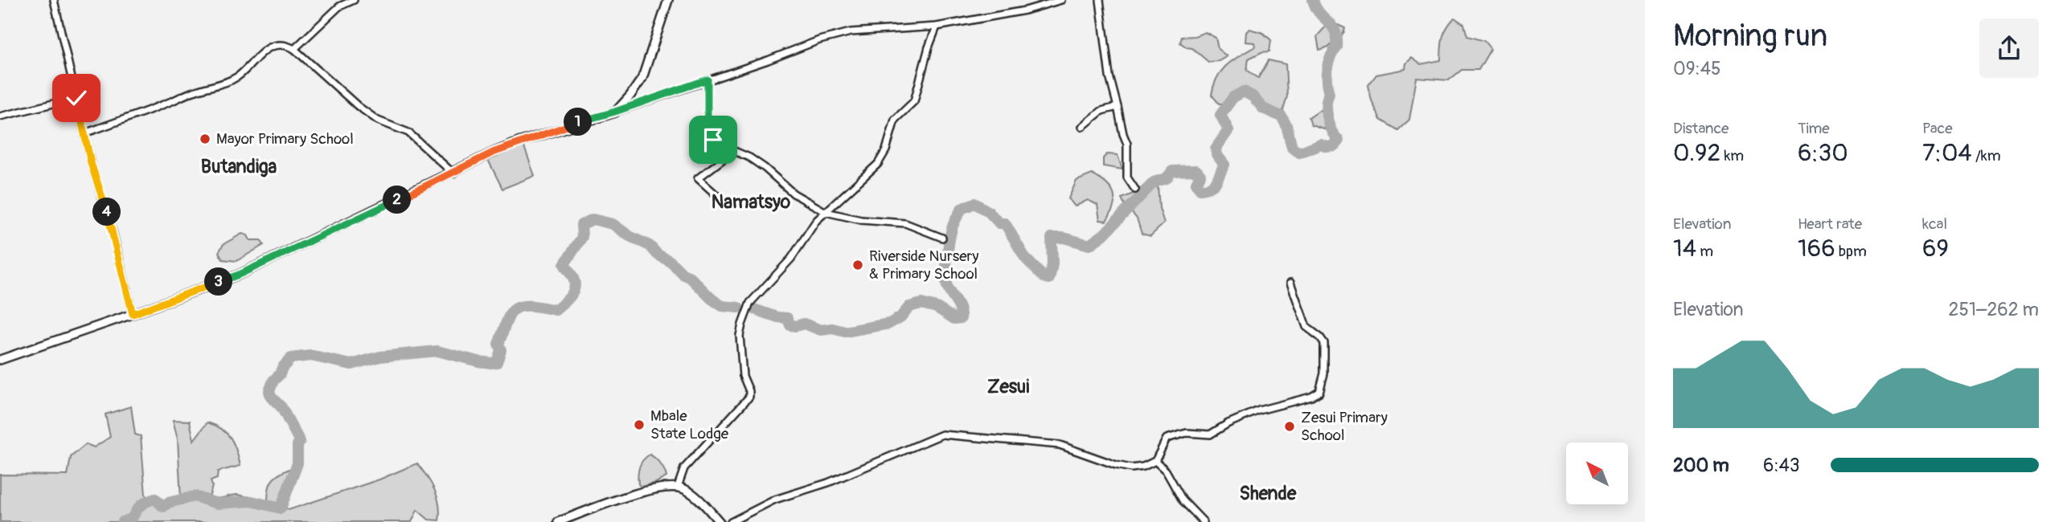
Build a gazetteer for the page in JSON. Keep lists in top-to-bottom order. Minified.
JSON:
{"districts":["Butandiga","Namatsyo","Zesui","Shende"],"places":["Mayor Primary School","Riverside Nursery & Primary School","Mbale State Lodge","Zesui Primary School"],"north":"top left","page":{"heading":["Morning run","09:45"],"stats":[["Distance","0.92 km"],["Time","6:30"],["Pace","7:04 /km"],["Elevation","14 m"],["Heart rate","166 bpm"],["kcal","69"]],"pins":["1","2","4","3"],"chart":["Elevation","251–262 m"],"list":[{"name":"200 m","note":"6:43"}]}}
